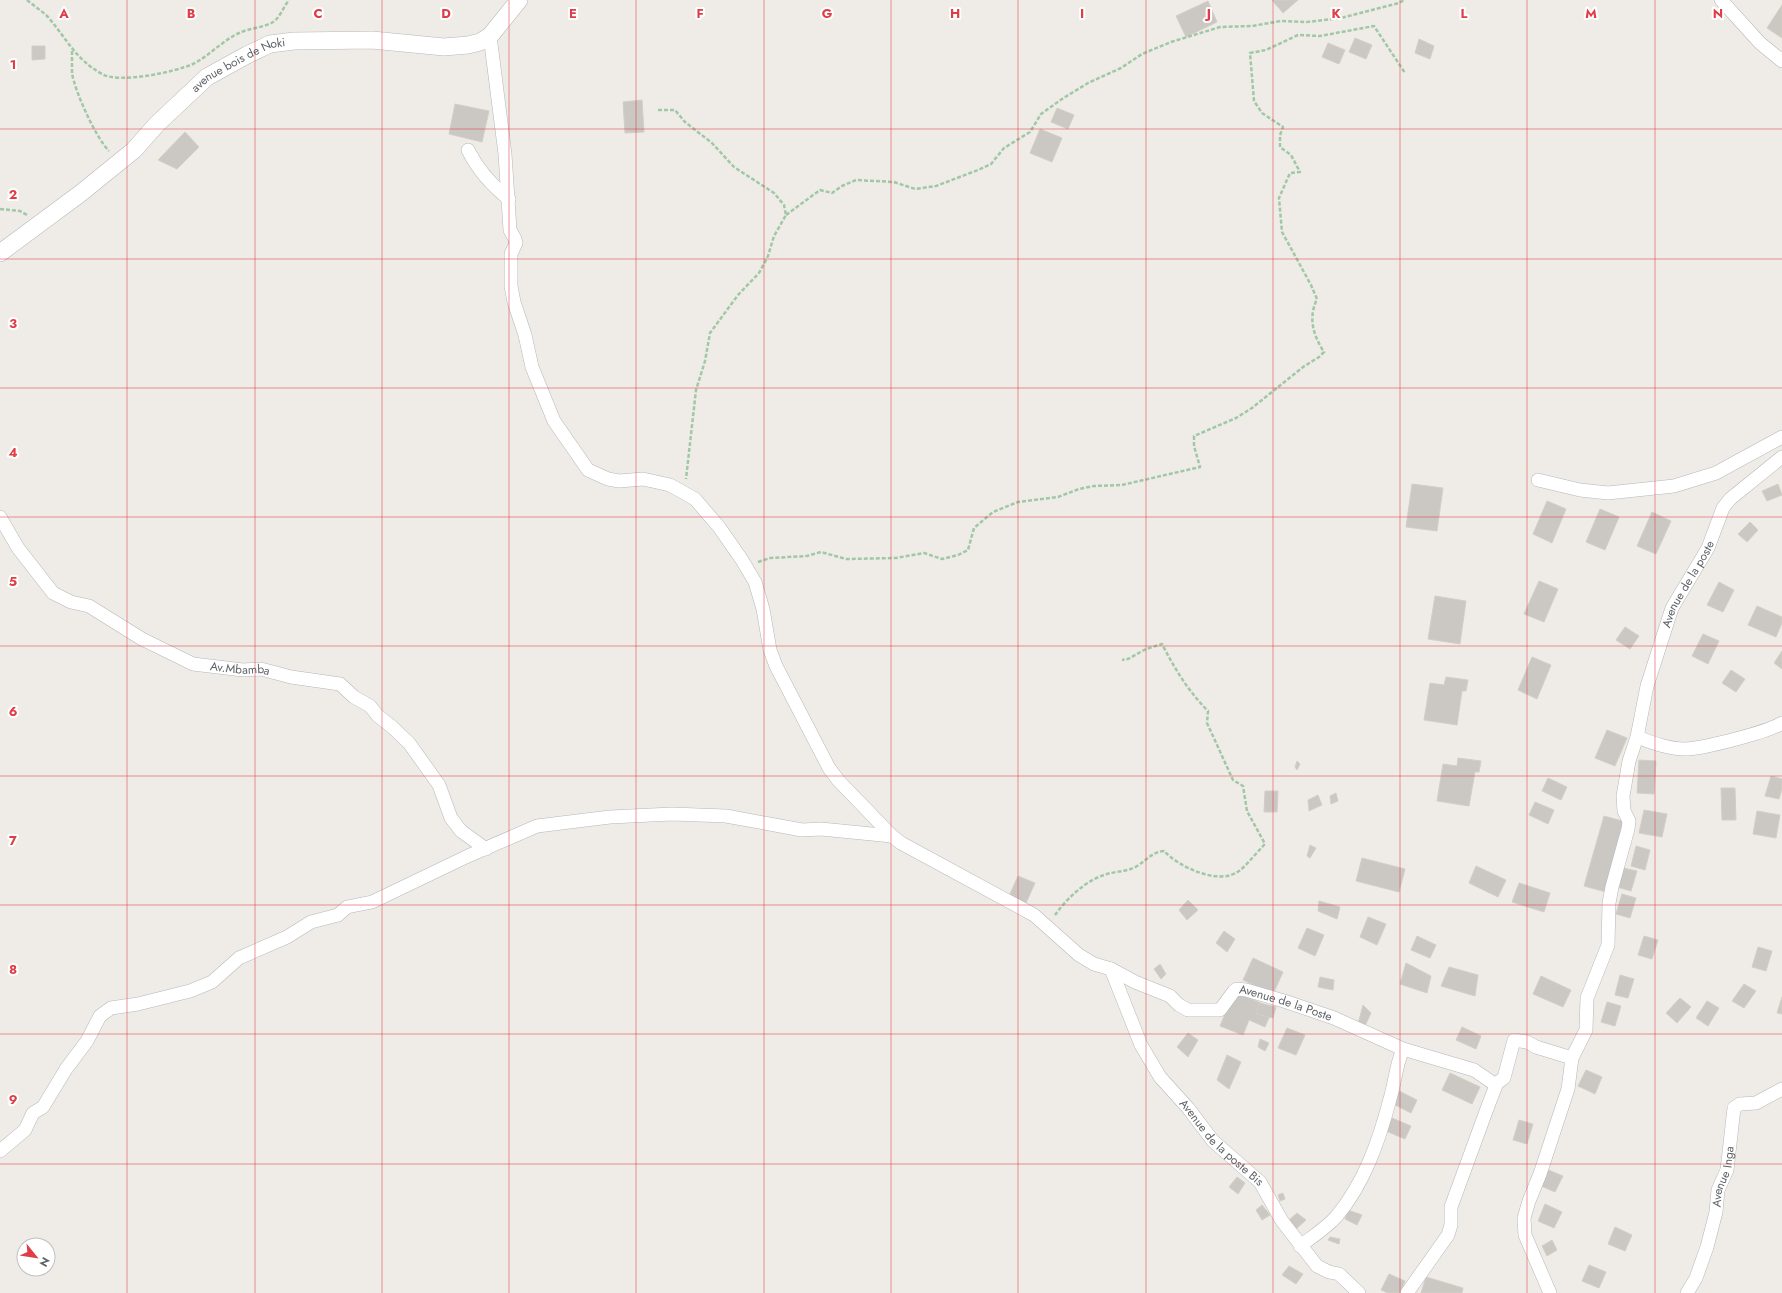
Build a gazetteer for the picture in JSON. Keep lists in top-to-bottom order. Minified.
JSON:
{"streets":{"street":["avenue bois de Noki","Avenue de la poste","Av.Mbamba","Avenue de la Poste","Avenue de la poste Bis","Avenue Inga"]},"crossings":[["Avenue de la Poste","Avenue de la poste Bis"]],"north":"bottom right","grid":{"columns":["A","B","C","D","E","F","G","H","I","J","K","L","M","N"],"rows":["1","2","3","4","5","6","7","8","9"]}}
